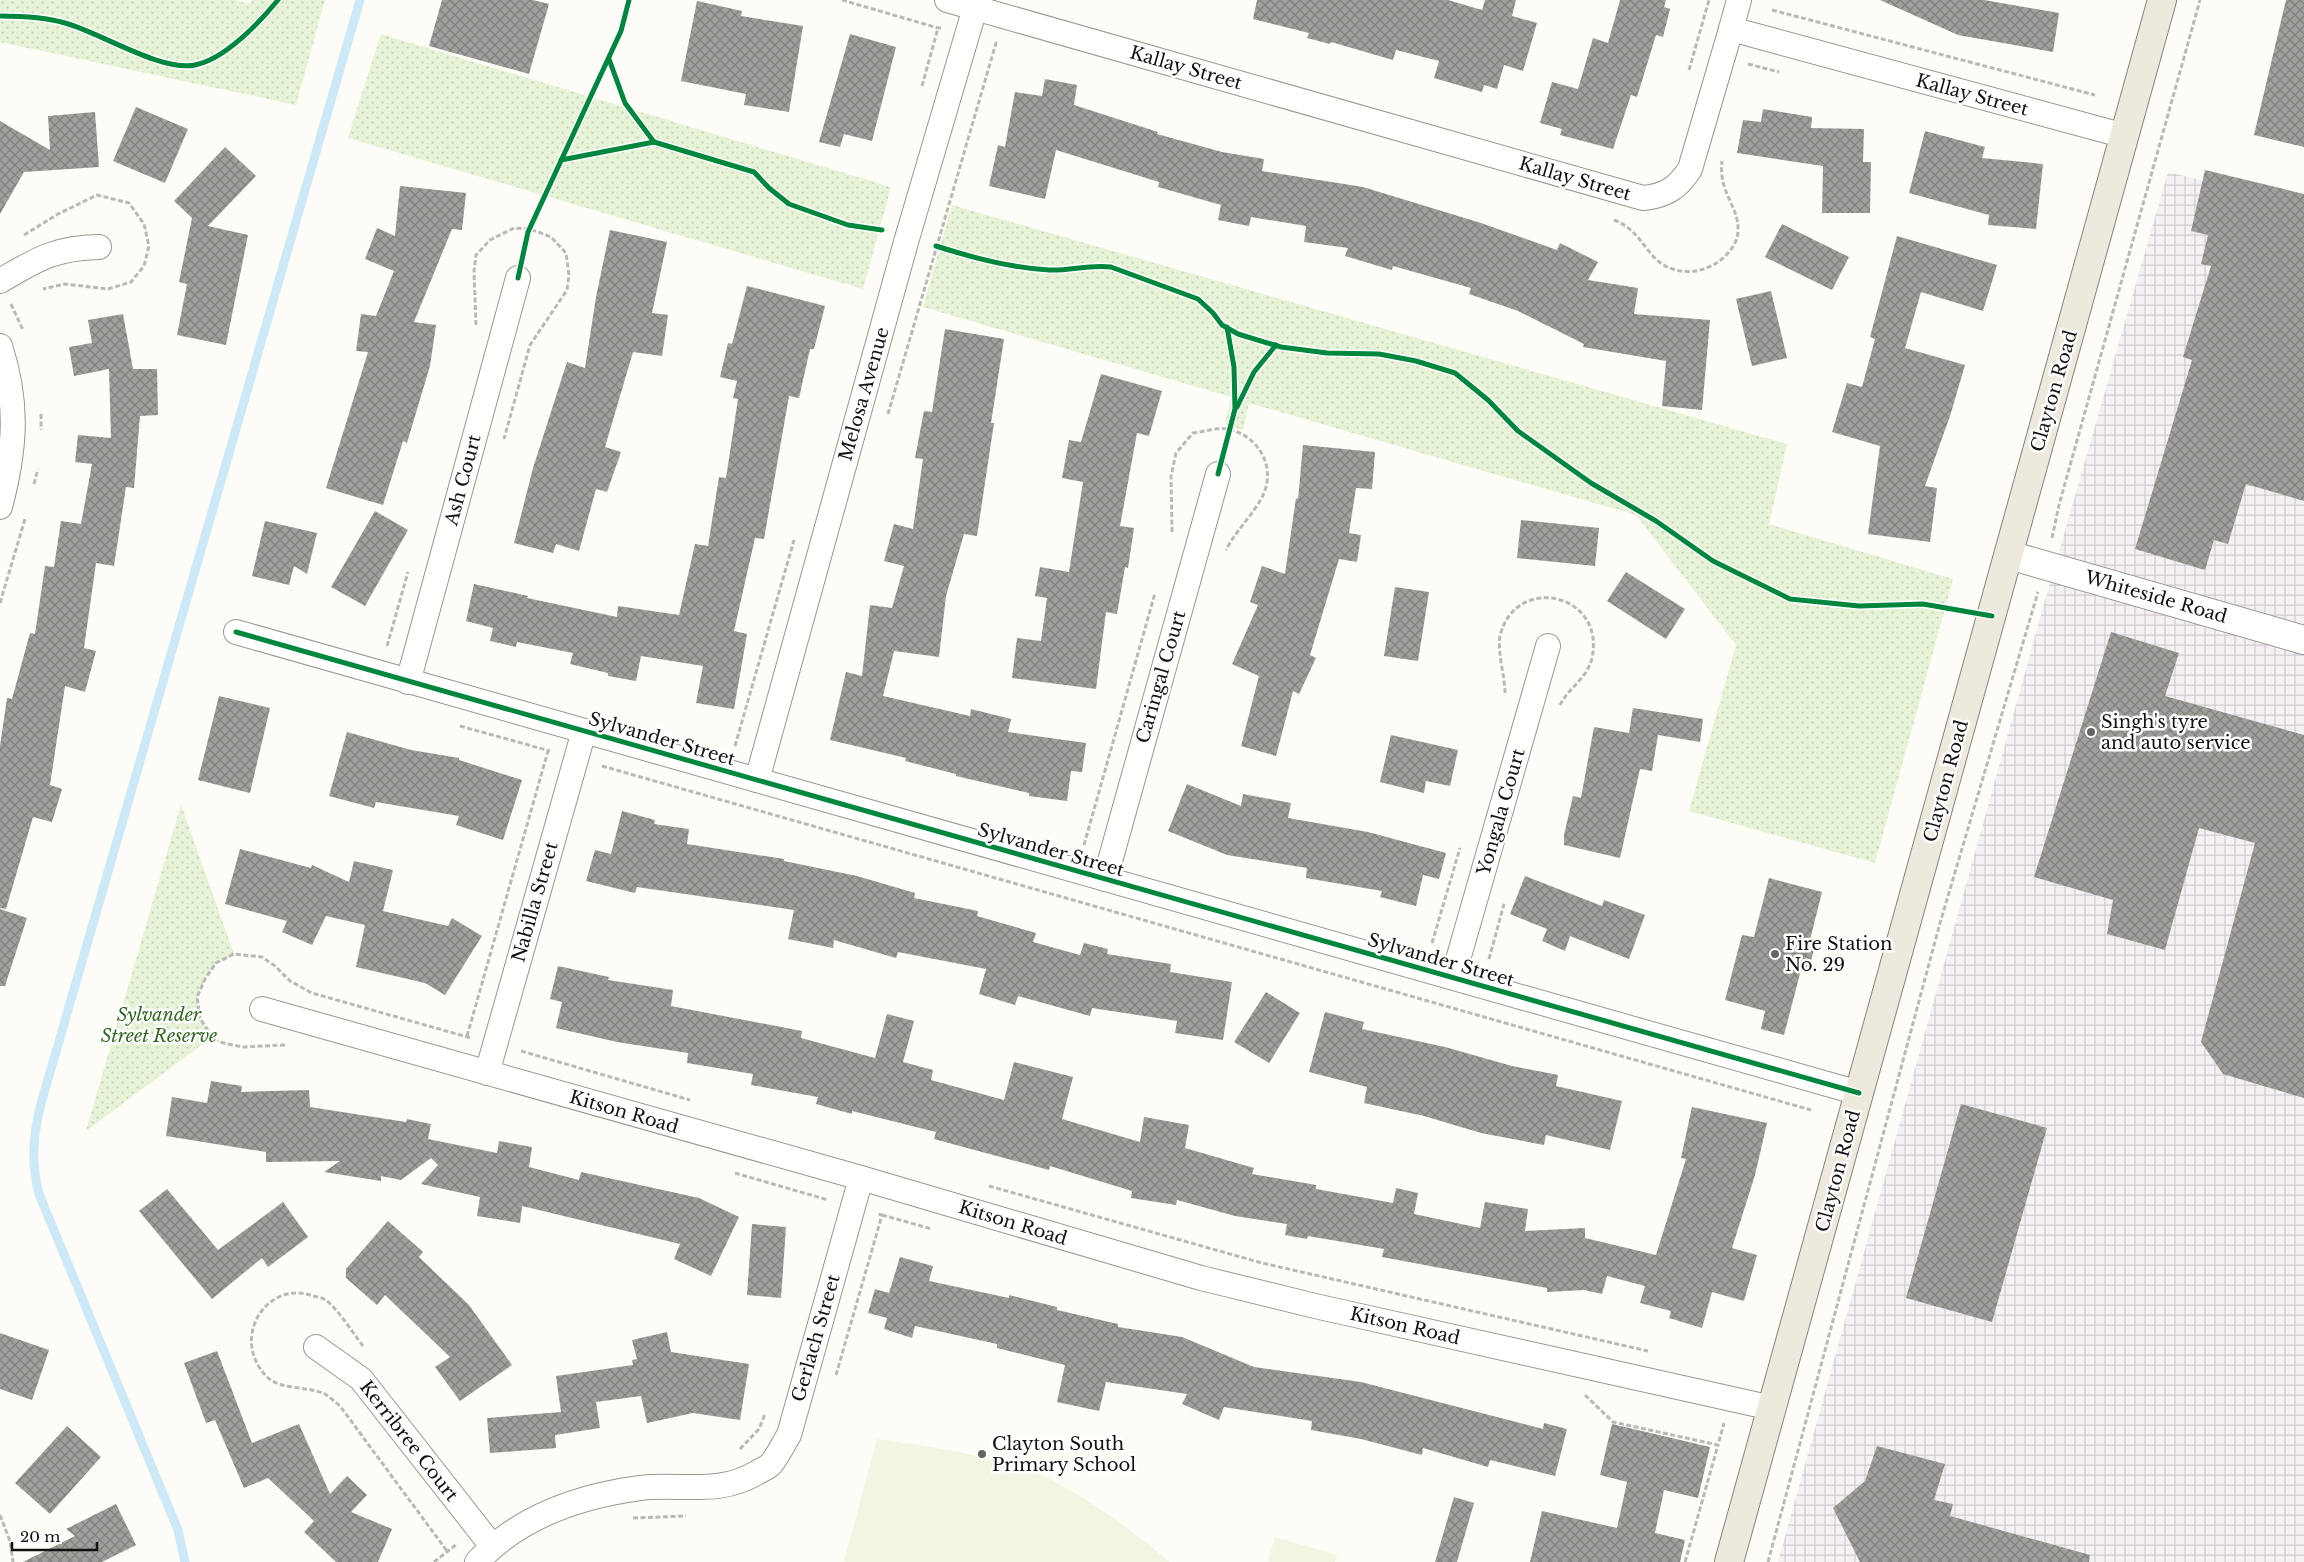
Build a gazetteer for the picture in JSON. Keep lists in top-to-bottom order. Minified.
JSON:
{"streets":{"main road":["Clayton Road"],"street":["Kallay Street","Melosa Avenue","Ash Court","Whiteside Road","Caringal Court","Sylvander Street","Yongala Court","Nabilla Street","Kitson Road","Gerlach Street","Kerribree Court"]},"crossings":[["Kallay Street","Clayton Road"],["Kallay Street","Melosa Avenue"],["Clayton Road","Whiteside Road"],["Clayton Road","Sylvander Street"],["Clayton Road","Kitson Road"],["Melosa Avenue","Sylvander Street"],["Ash Court","Sylvander Street"],["Caringal Court","Sylvander Street"],["Sylvander Street","Yongala Court"],["Sylvander Street","Nabilla Street"],["Nabilla Street","Kitson Road"],["Kitson Road","Gerlach Street"],["Gerlach Street","Kerribree Court"]],"parks":["Sylvander Street Reserve"],"places":["Singh's tyre and auto service","Fire Station No. 29","Clayton South Primary School"],"scale_bar":"20 m"}
